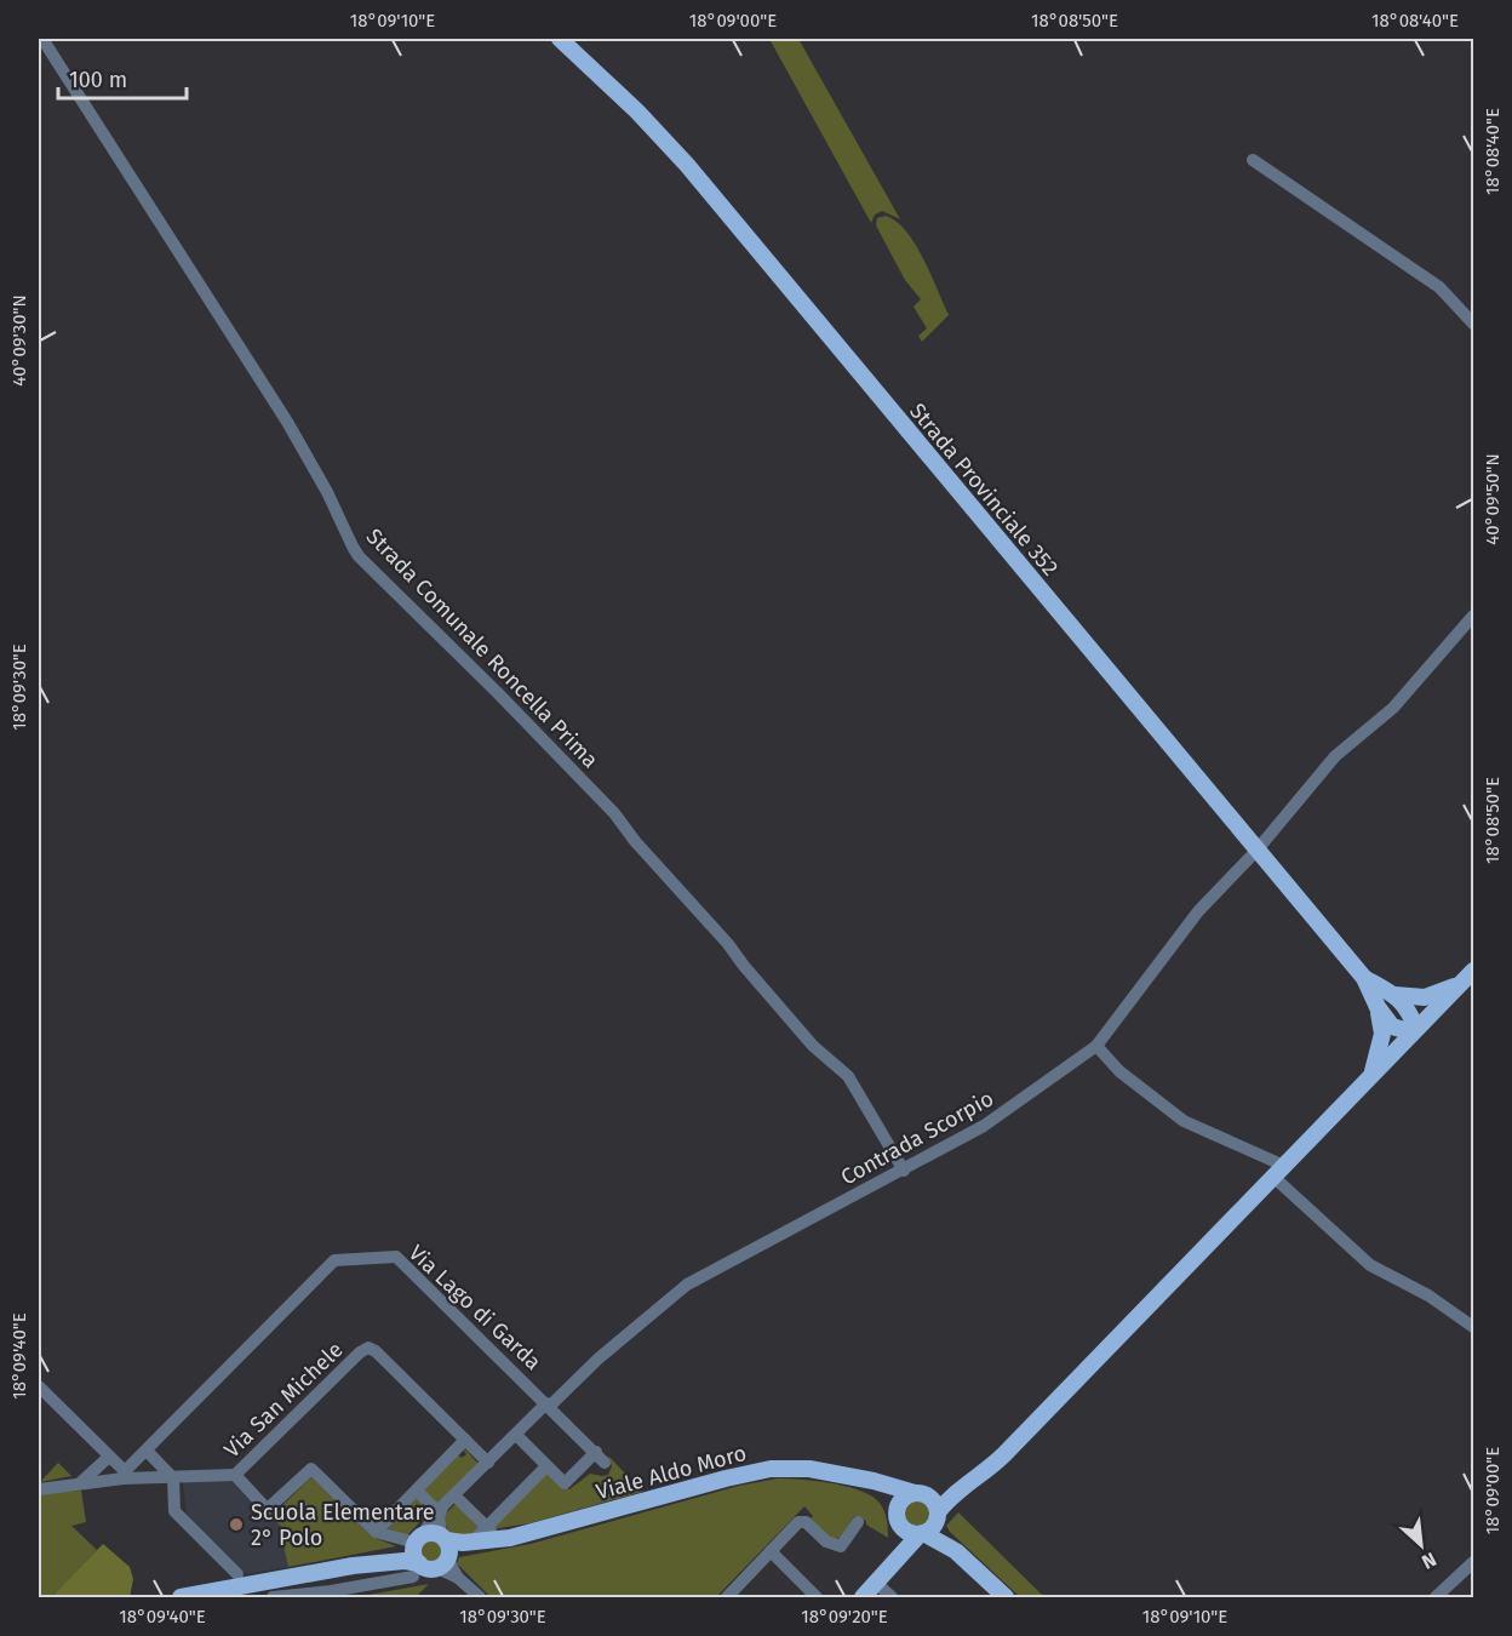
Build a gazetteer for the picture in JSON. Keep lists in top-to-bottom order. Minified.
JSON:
{"streets":{"main road":["Strada Provinciale 352","Viale Aldo Moro"],"street":["Strada Comunale Roncella Prima","Contrada Scorpio","Via Lago di Garda","Via San Michele"]},"crossings":[["Strada Provinciale 352","Contrada Scorpio"],["Strada Comunale Roncella Prima","Contrada Scorpio"],["Contrada Scorpio","Via Lago di Garda"],["Contrada Scorpio","Via San Michele"],["Contrada Scorpio","Viale Aldo Moro"]],"places":["Scuola Elementare 2° Polo"],"scale_bar":"100 m","north":"bottom right","coordinates":["18°09'10\"E","18°09'00\"E","18°08'50\"E","18°08'40\"E","40°09'30\"N","40°09'50\"N","18°09'30\"E","18°09'40\"E","18°09'20\"E"]}
